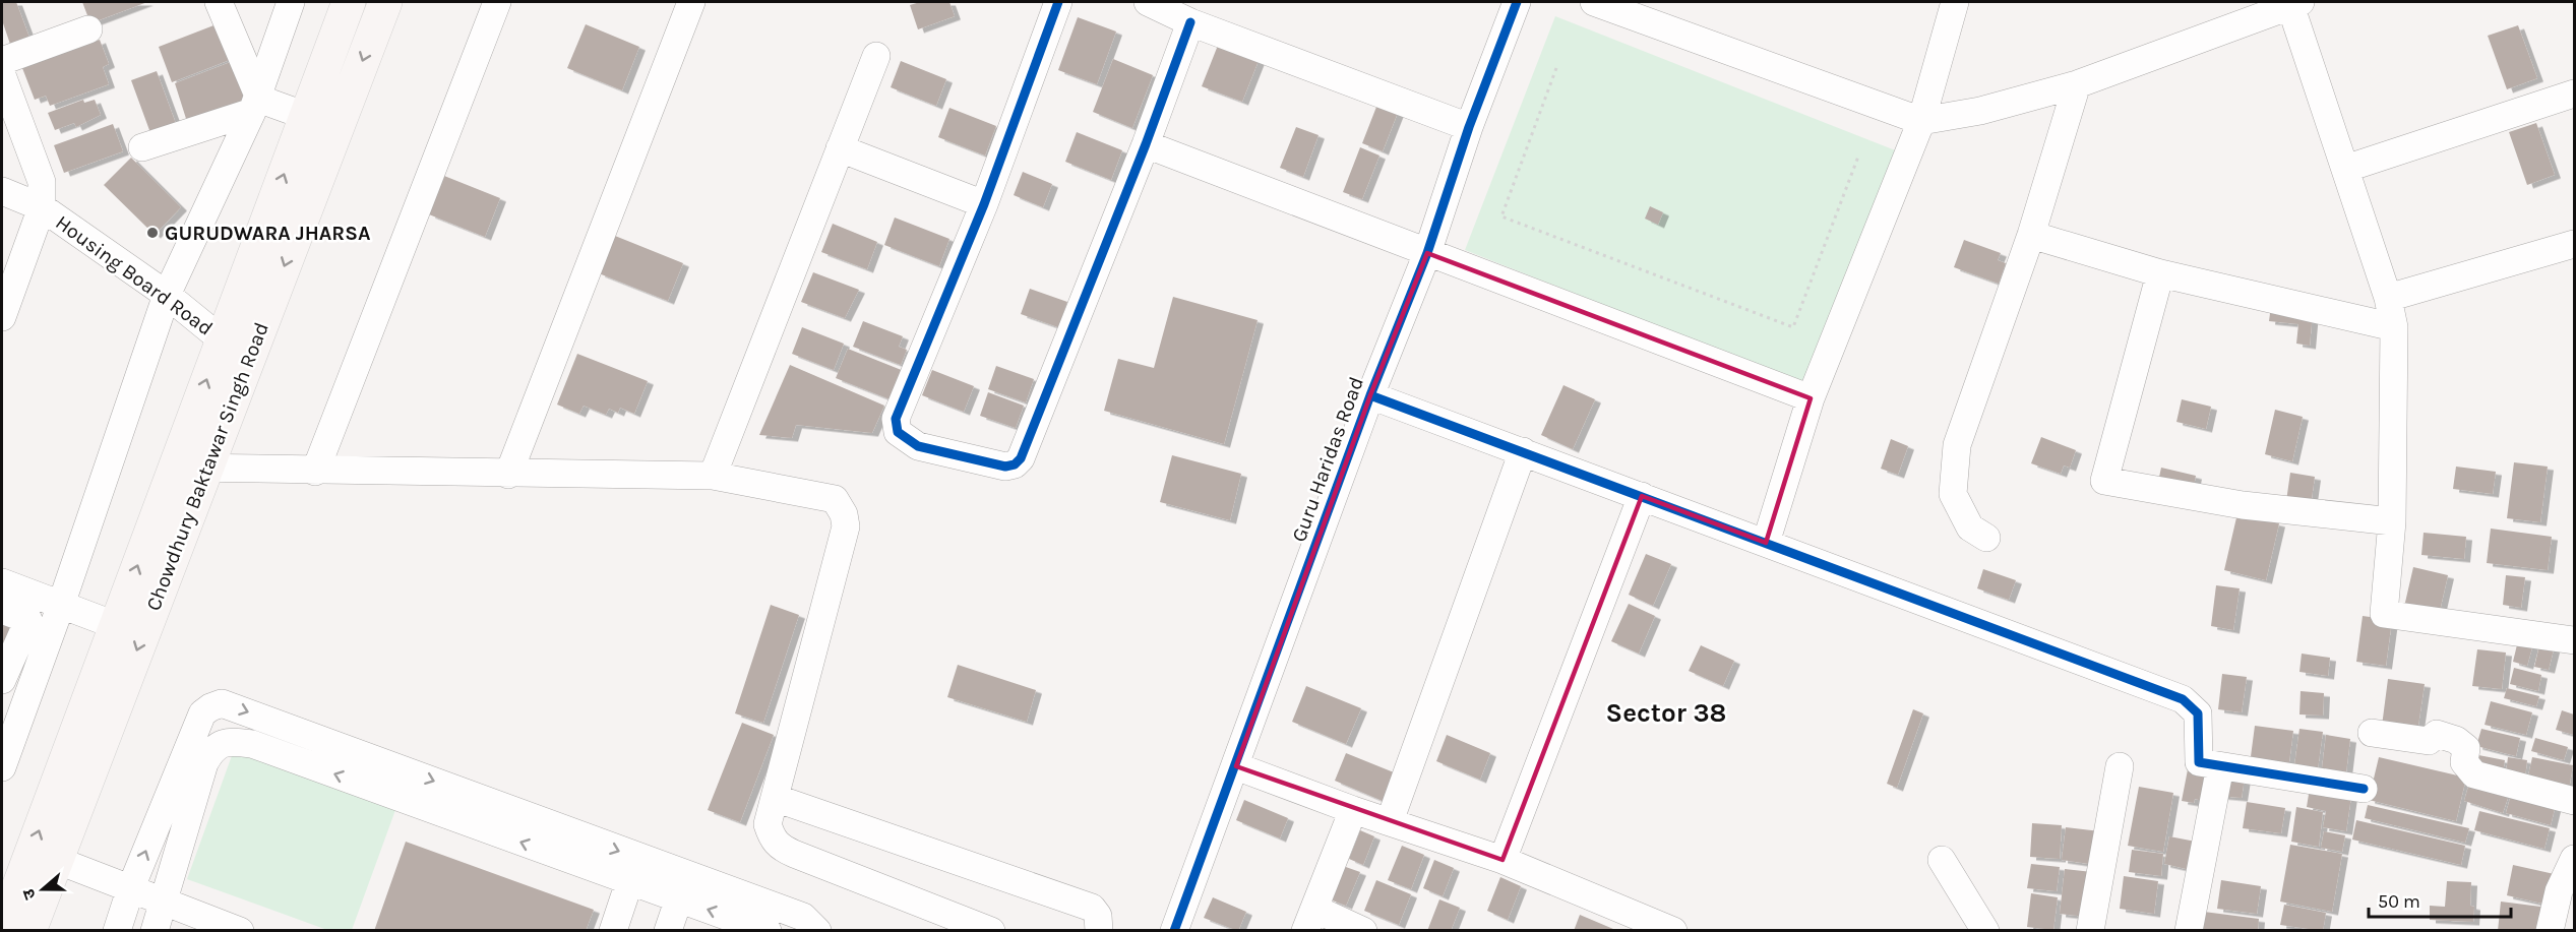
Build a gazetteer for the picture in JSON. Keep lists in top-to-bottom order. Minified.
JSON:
{"streets":{"main road":["Chowdhury Baktawar Singh Road"],"street":["Housing Board Road","Guru Haridas Road"]},"crossings":[["Housing Board Road","Chowdhury Baktawar Singh Road"]],"districts":["Sector 38"],"places":["GURUDWARA JHARSA"],"scale_bar":"50 m","north":"left"}
